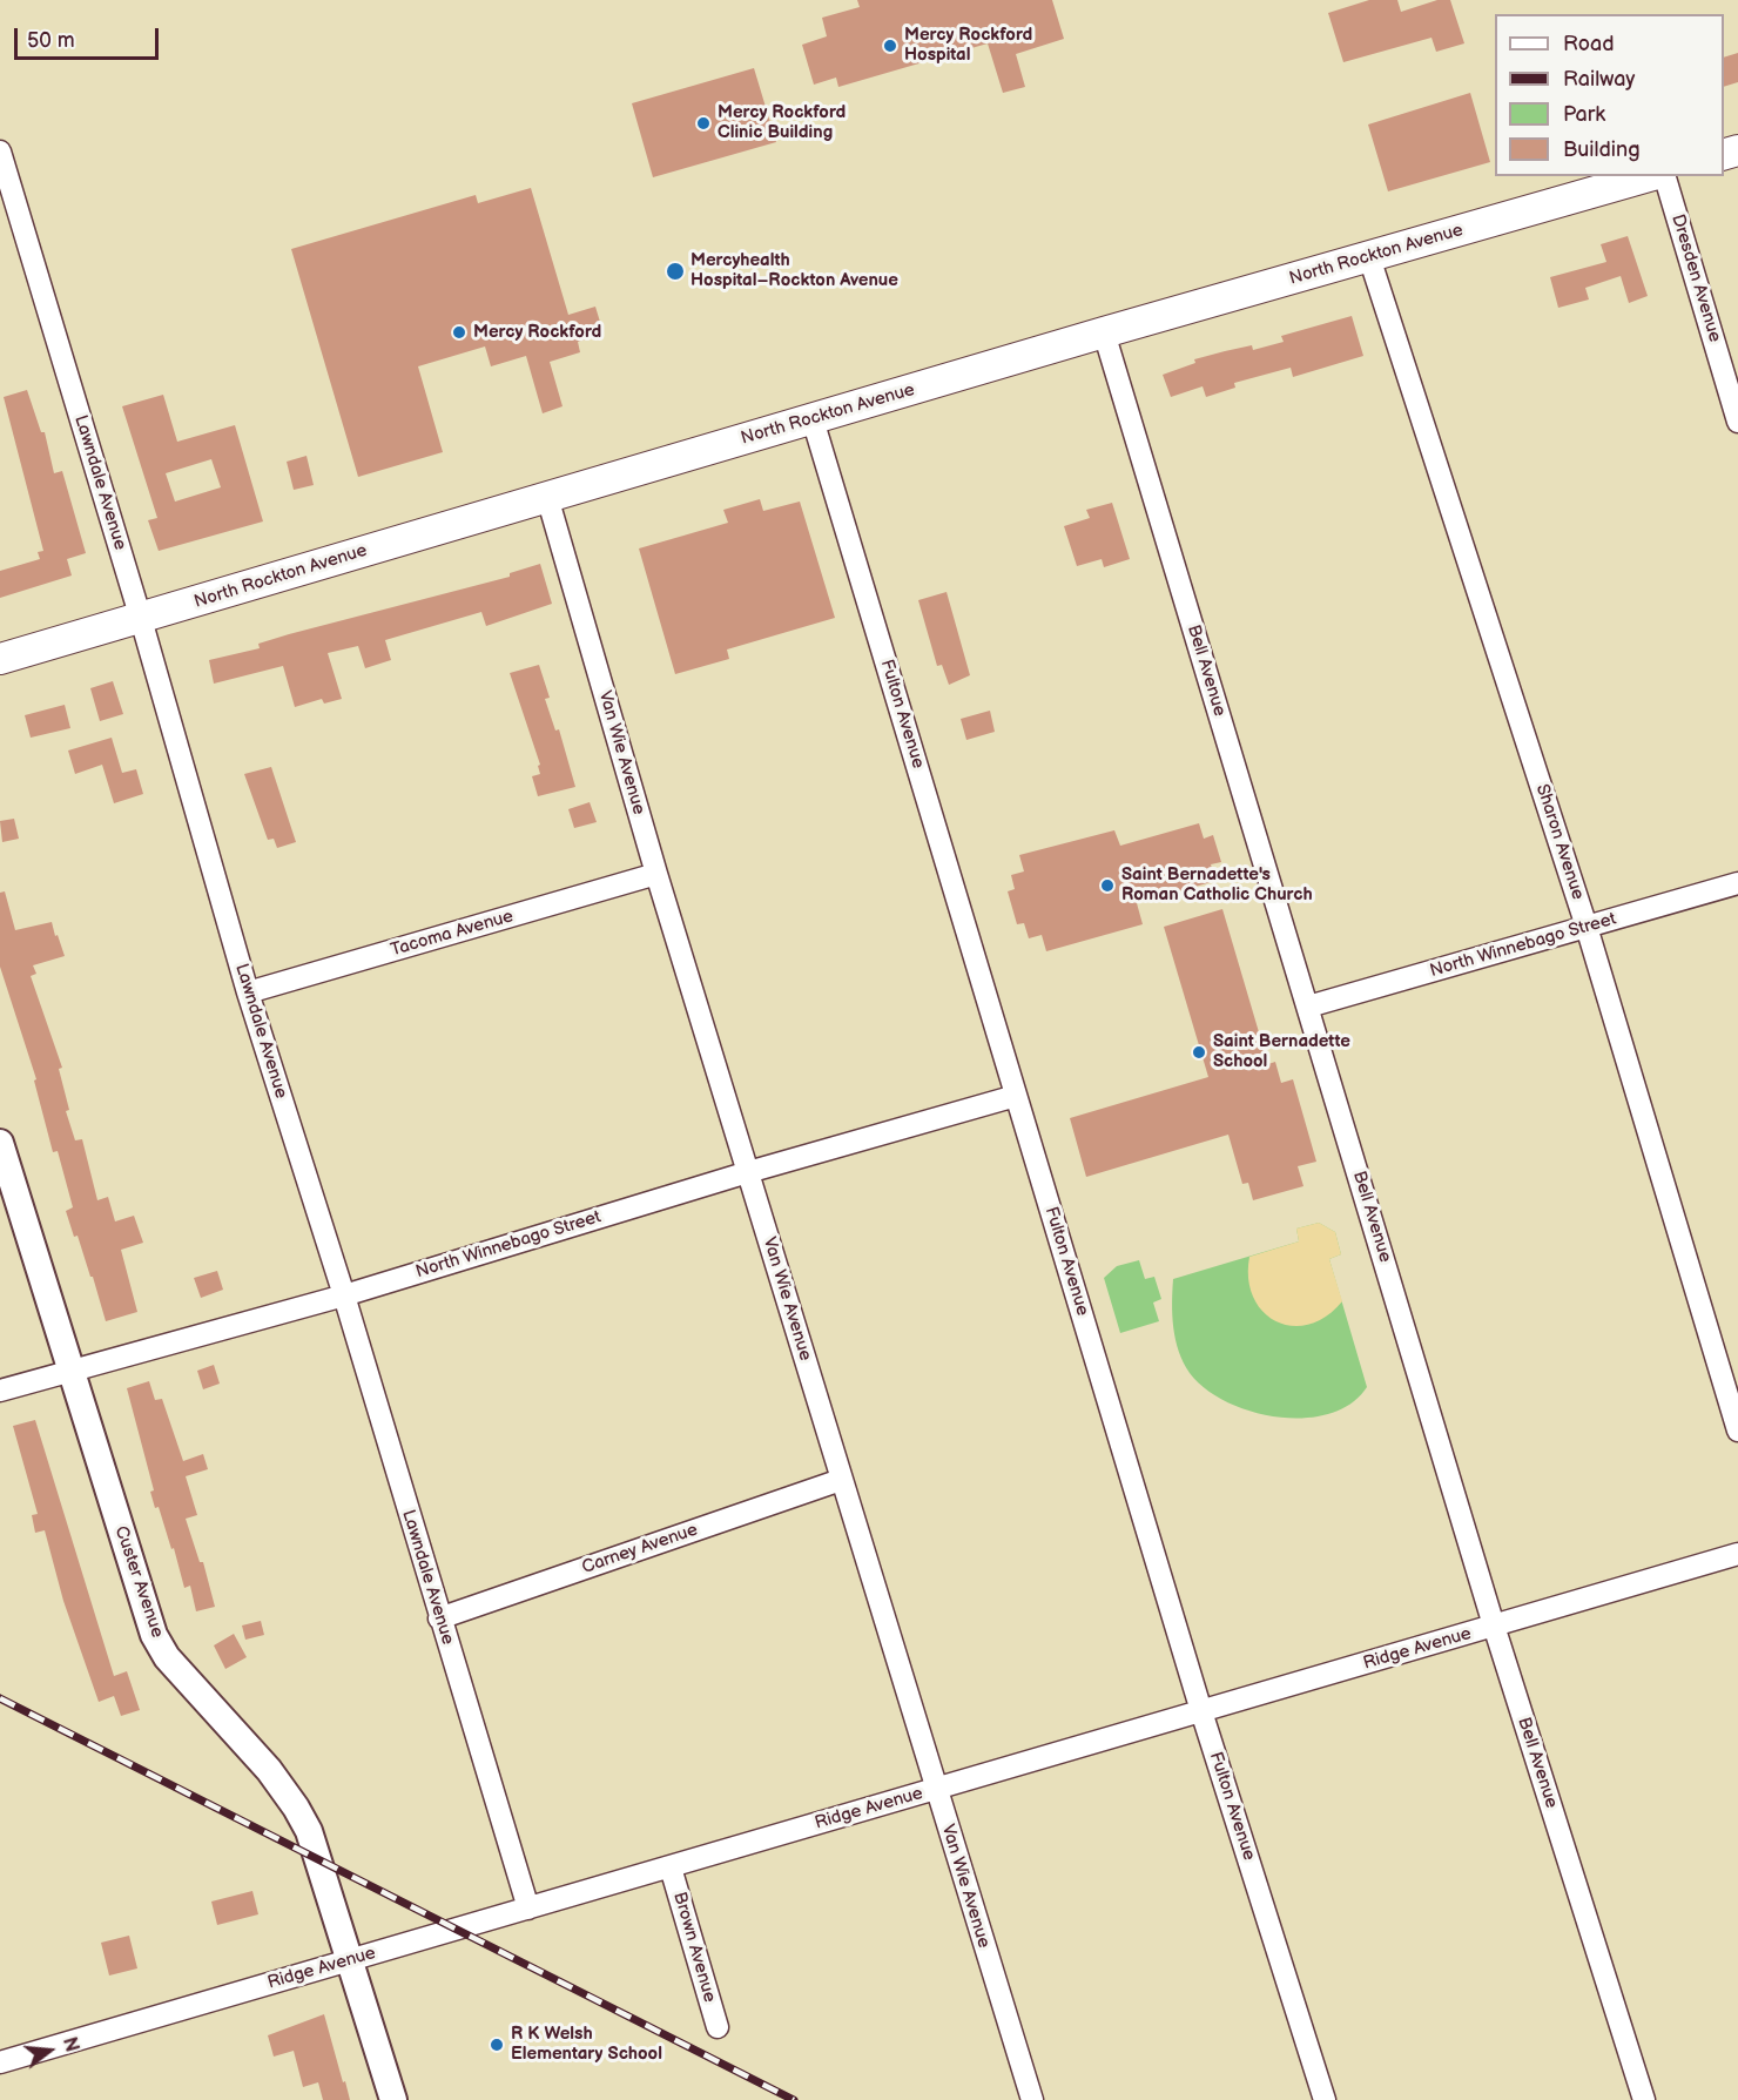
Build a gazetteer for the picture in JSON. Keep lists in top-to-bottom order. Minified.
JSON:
{"streets":{"main road":["North Rockton Avenue"],"street":["Dresden Avenue","Lawndale Avenue","Bell Avenue","Fulton Avenue","Van Wie Avenue","Sharon Avenue","Tacoma Avenue","North Winnebago Street","Carney Avenue","Custer Avenue","Ridge Avenue","Brown Avenue"]},"crossings":[["North Rockton Avenue","Lawndale Avenue"],["North Rockton Avenue","Bell Avenue"],["North Rockton Avenue","Fulton Avenue"],["North Rockton Avenue","Van Wie Avenue"],["North Rockton Avenue","Sharon Avenue"],["Lawndale Avenue","Tacoma Avenue"],["Lawndale Avenue","North Winnebago Street"],["Lawndale Avenue","Carney Avenue"],["Lawndale Avenue","Ridge Avenue"],["Bell Avenue","North Winnebago Street"],["Bell Avenue","Ridge Avenue"],["Fulton Avenue","North Winnebago Street"],["Fulton Avenue","Ridge Avenue"],["Van Wie Avenue","Tacoma Avenue"],["Van Wie Avenue","North Winnebago Street"],["Van Wie Avenue","Carney Avenue"],["Van Wie Avenue","Ridge Avenue"],["Sharon Avenue","North Winnebago Street"],["North Winnebago Street","Custer Avenue"],["Custer Avenue","Ridge Avenue"],["Ridge Avenue","Brown Avenue"]],"places":["Mercy Rockford Hospital","Mercy Rockford Clinic Building","Mercyhealth Hospital–Rockton Avenue","Mercy Rockford","Saint Bernadette's Roman Catholic Church","Saint Bernadette School","R K Welsh Elementary School"],"legend":["Road","Railway","Park","Building"],"scale_bar":"50 m","north":"right"}
